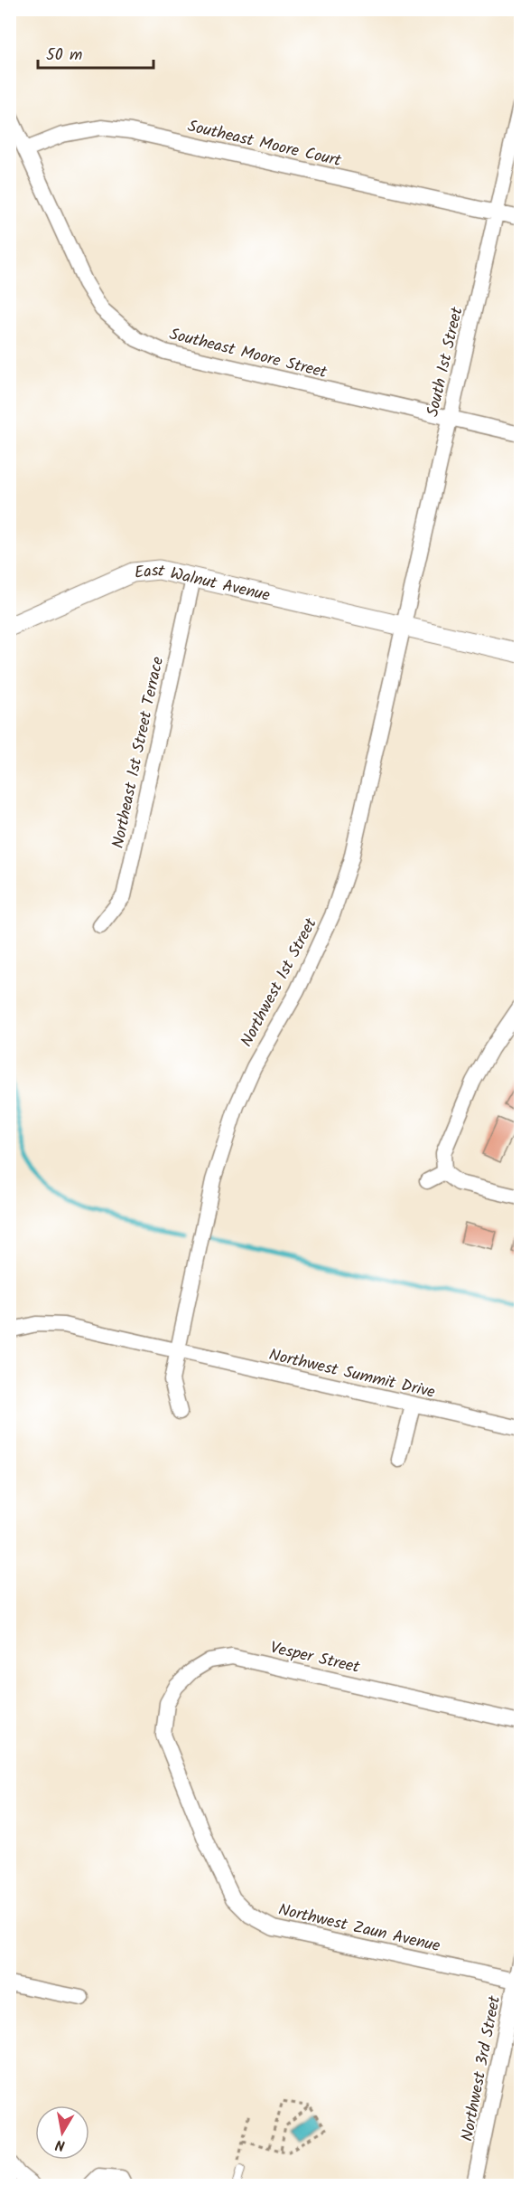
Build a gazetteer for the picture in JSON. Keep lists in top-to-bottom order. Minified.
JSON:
{"streets":{"street":["Southeast Moore Court","Southeast Moore Street","South 1st Street","East Walnut Avenue","Northeast 1st Street Terrace","Northwest 1st Street","Northwest Summit Drive","Vesper Street","Northwest Zaun Avenue","Northwest 3rd Street"]},"crossings":[["Southeast Moore Court","Southeast Moore Street"],["Southeast Moore Court","South 1st Street"],["Southeast Moore Street","South 1st Street"],["South 1st Street","East Walnut Avenue"],["South 1st Street","Northwest 1st Street"],["East Walnut Avenue","Northeast 1st Street Terrace"],["East Walnut Avenue","Northwest 1st Street"],["Northwest 1st Street","Northwest Summit Drive"],["Vesper Street","Northwest Zaun Avenue"],["Northwest Zaun Avenue","Northwest 3rd Street"]],"scale_bar":"50 m","north":"bottom"}
